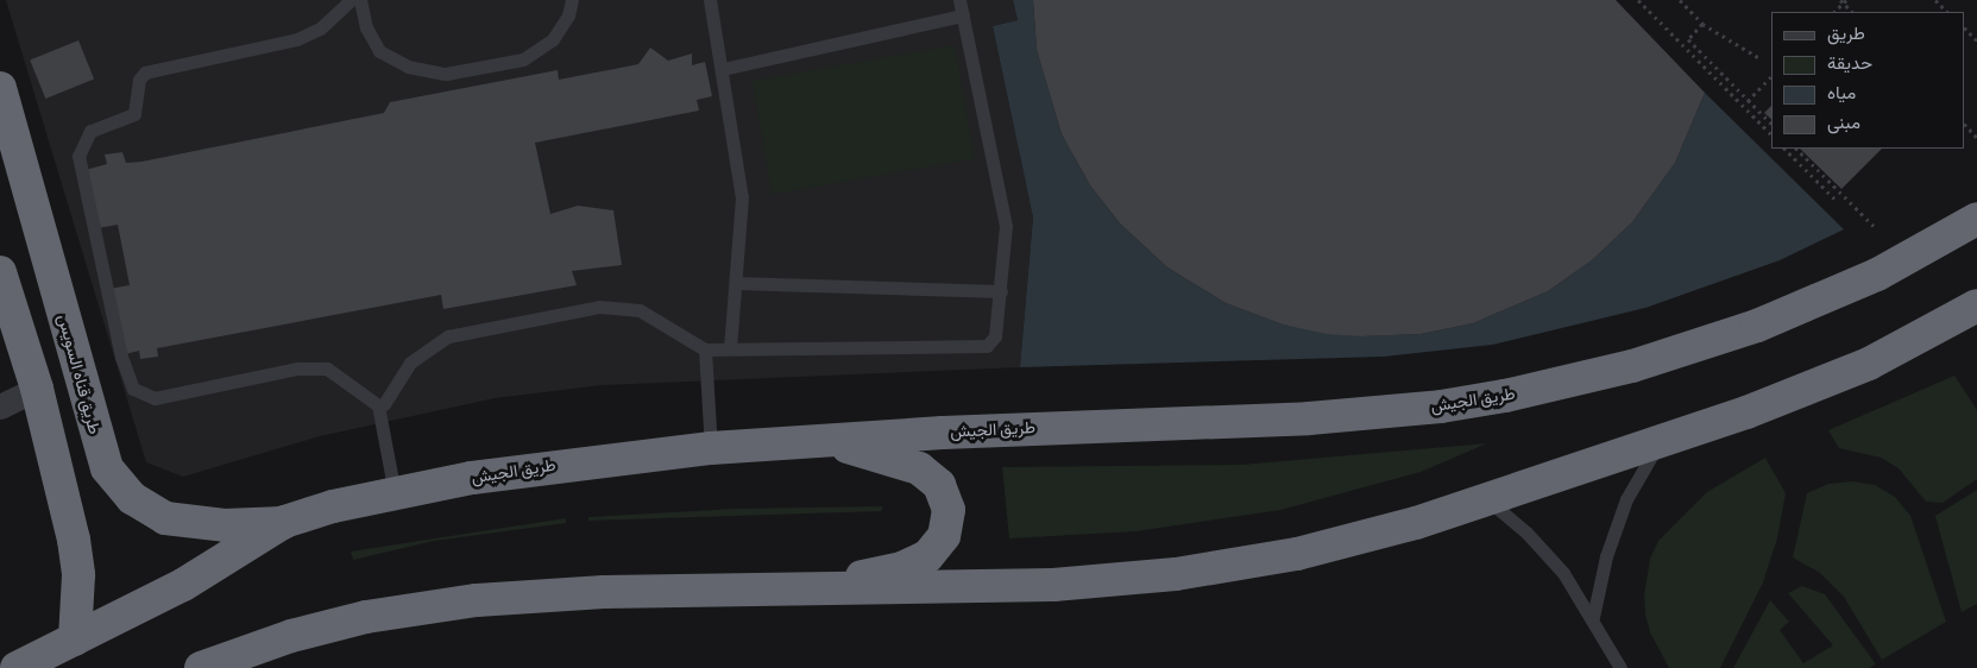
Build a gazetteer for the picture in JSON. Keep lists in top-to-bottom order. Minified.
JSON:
{"streets":{"highway":["طريق قناه السويس","طريق الجيش"]},"crossings":[["طريق قناه السويس","طريق الجيش"]],"legend":["طريق","حديقة","مياه","مبنى"]}
